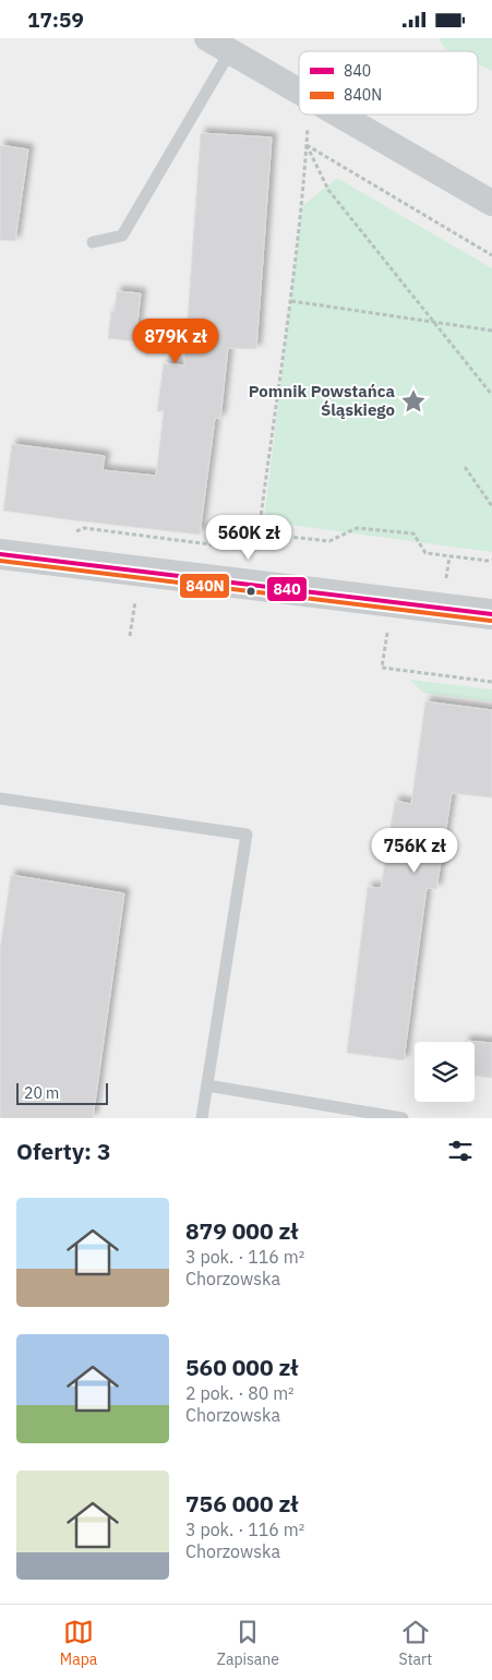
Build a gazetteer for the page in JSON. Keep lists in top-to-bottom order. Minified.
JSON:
{"places":{"place":["Pomnik Powstańca Śląskiego"]},"lines":["transit line 840","transit line 840N"],"legend":["840","840N"],"scale_bar":"20 m","page":{"status":"17:59","price":["879K zł","560K zł","756K zł"],"scale":"20 m","heading":"Oferty: 3","list":[{"name":"879 000 zł","note":"3 pok. · 116 m² · Chorzowska"},{"name":"560 000 zł","note":"2 pok. · 80 m² · Chorzowska"},{"name":"756 000 zł","note":"3 pok. · 116 m² · Chorzowska"}],"tabs":["Mapa","Zapisane","Start"]}}
